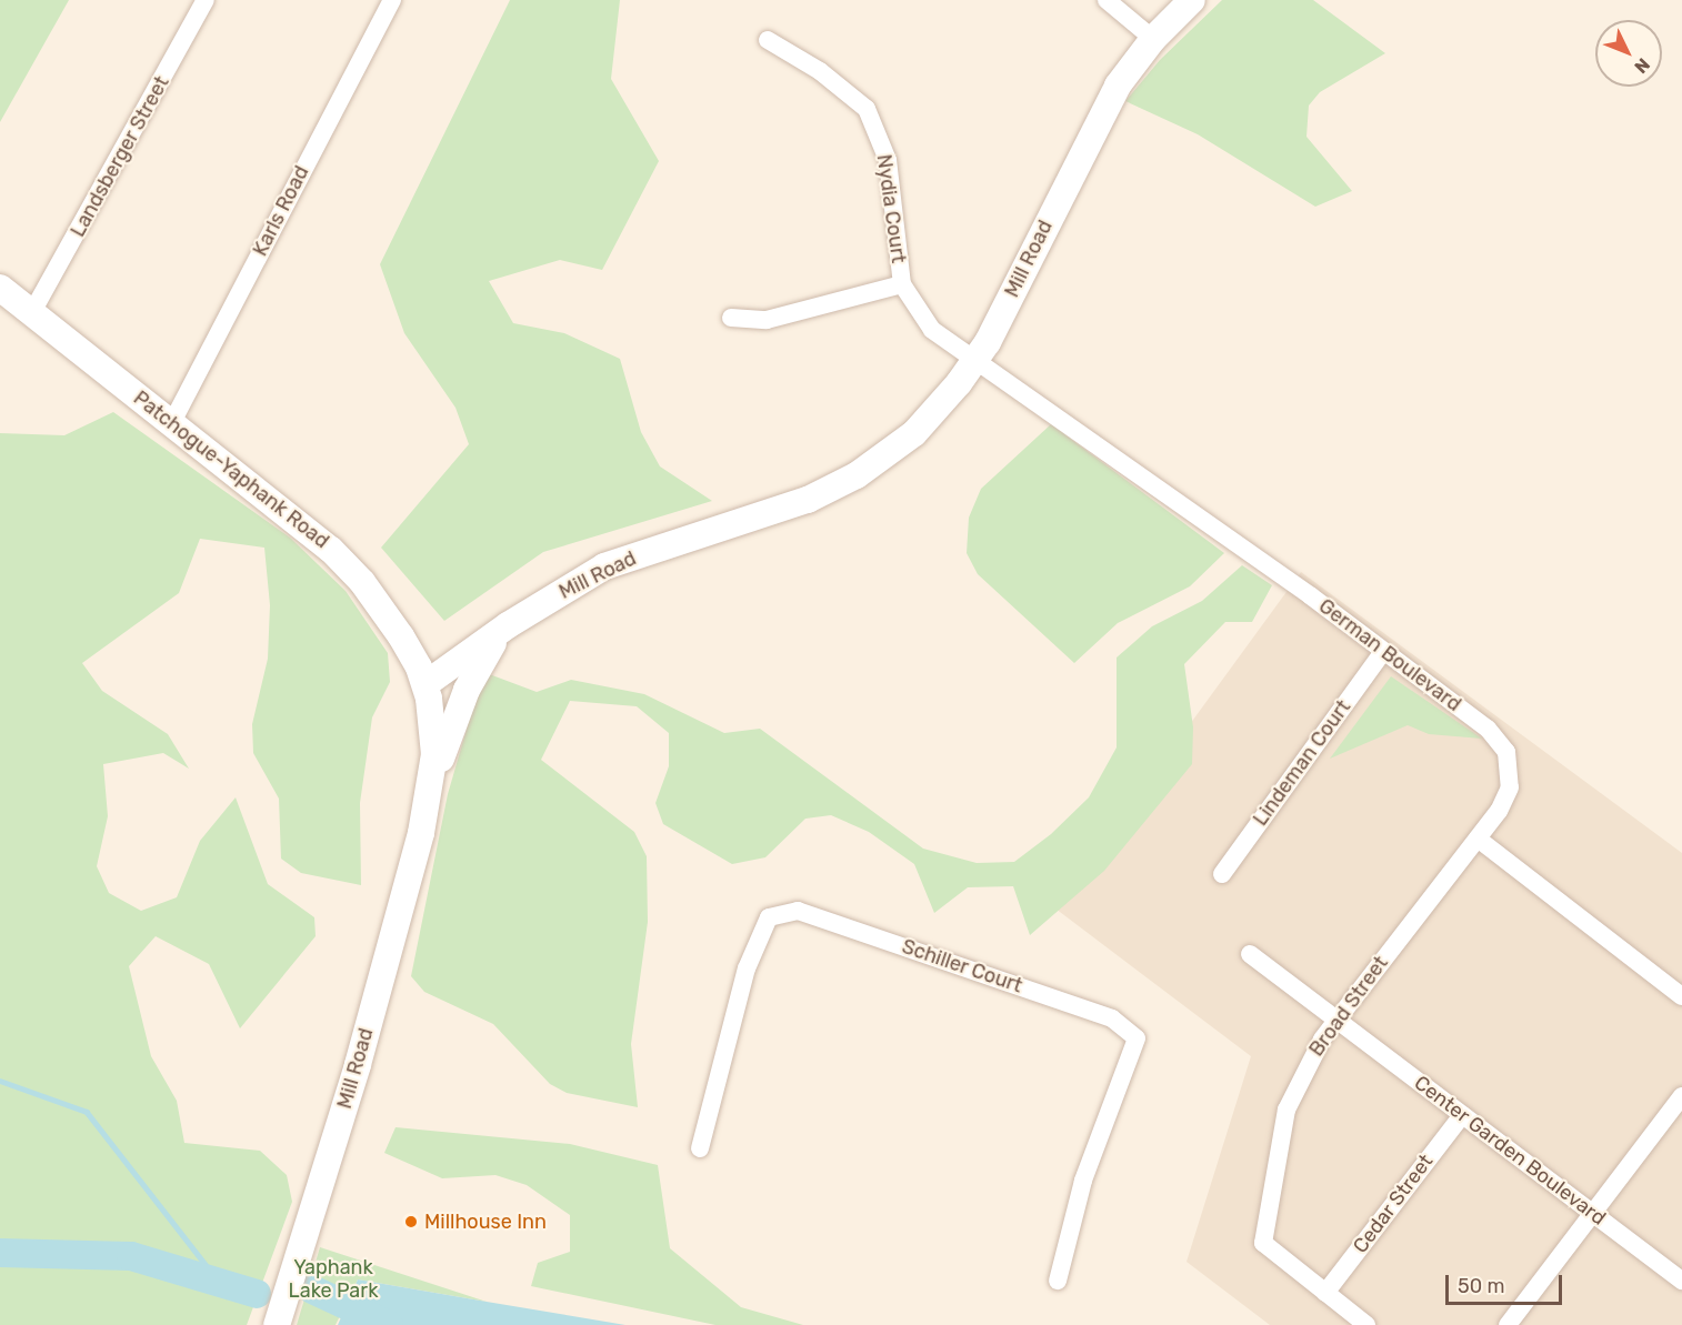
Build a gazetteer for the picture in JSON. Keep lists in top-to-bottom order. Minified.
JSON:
{"streets":{"main road":["Mill Road","Patchogue-Yaphank Road"],"street":["Landsberger Street","Nydia Court","Karls Road","German Boulevard","Lindeman Court","Schiller Court","Broad Street","Center Garden Boulevard","Cedar Street"]},"crossings":[["Landsberger Street","Patchogue-Yaphank Road"],["Nydia Court","Mill Road"],["Nydia Court","German Boulevard"],["Karls Road","Patchogue-Yaphank Road"],["Mill Road","Patchogue-Yaphank Road"],["Mill Road","German Boulevard"],["German Boulevard","Lindeman Court"],["German Boulevard","Broad Street"],["Broad Street","Center Garden Boulevard"],["Broad Street","Cedar Street"],["Center Garden Boulevard","Cedar Street"]],"parks":["Yaphank Lake Park"],"places":["Millhouse Inn"],"scale_bar":"50 m","north":"bottom right"}
